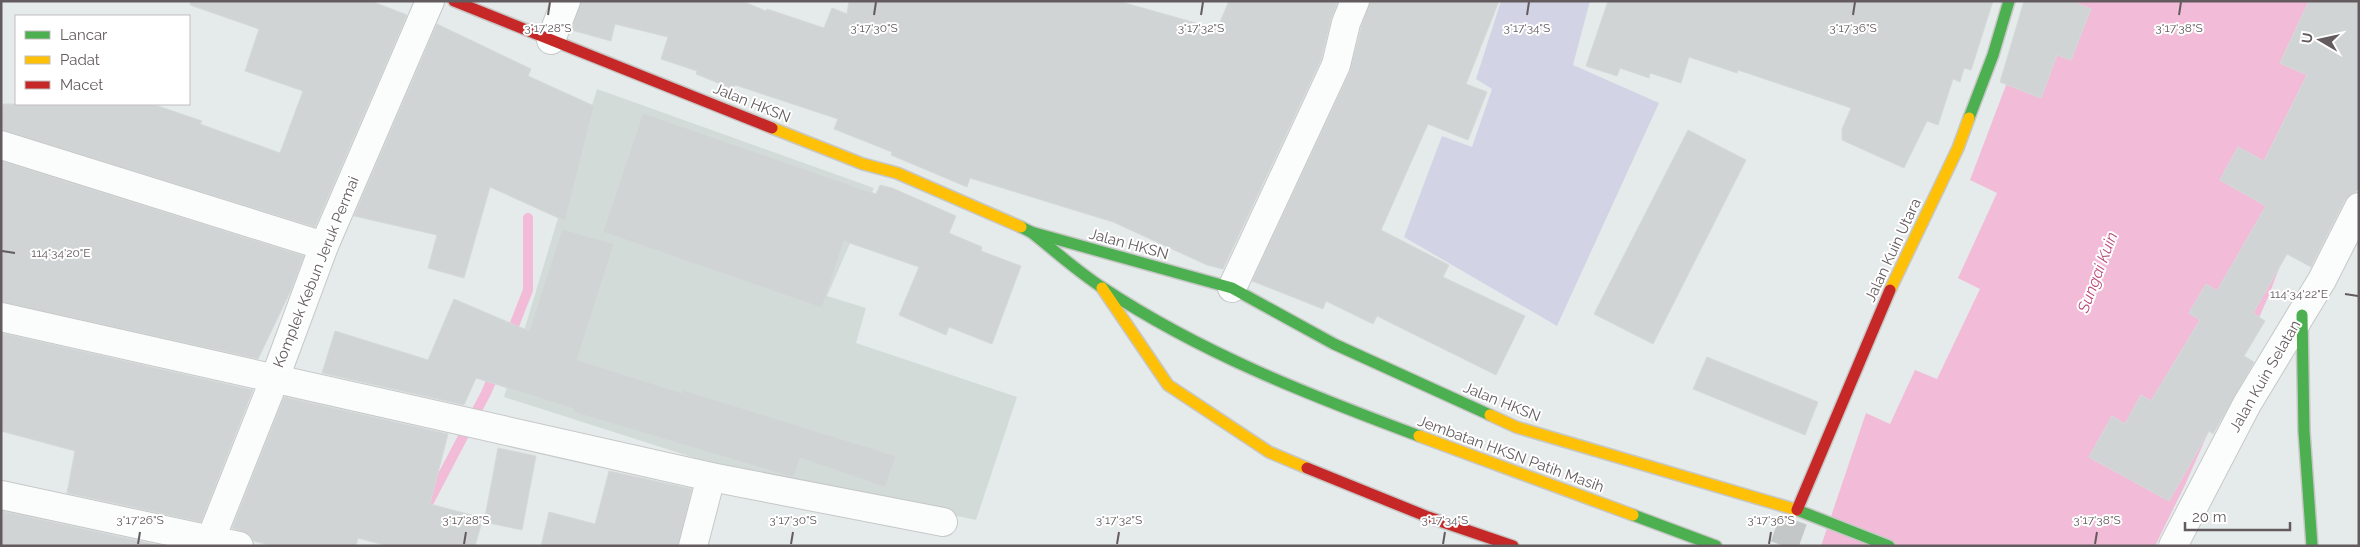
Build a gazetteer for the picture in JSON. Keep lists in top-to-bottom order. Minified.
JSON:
{"streets":{"street":["Jalan HKSN","Jalan Kuin Utara","Komplek Kebun Jeruk Permai","Jalan Kuin Selatan","Jembatan HKSN Patih Masih"]},"crossings":[["Jalan HKSN","Jalan Kuin Utara"]],"water":["Sungai Kuin"],"legend":["Lancar","Padat","Macet"],"scale_bar":"20 m","north":"left","coordinates":["3°17'30\"S","3°17'34\"S","3°17'38\"S","3°17'28\"S","3°17'32\"S","3°17'36\"S","114°34'20\"E","114°34'22\"E","3°17'26\"S"]}
